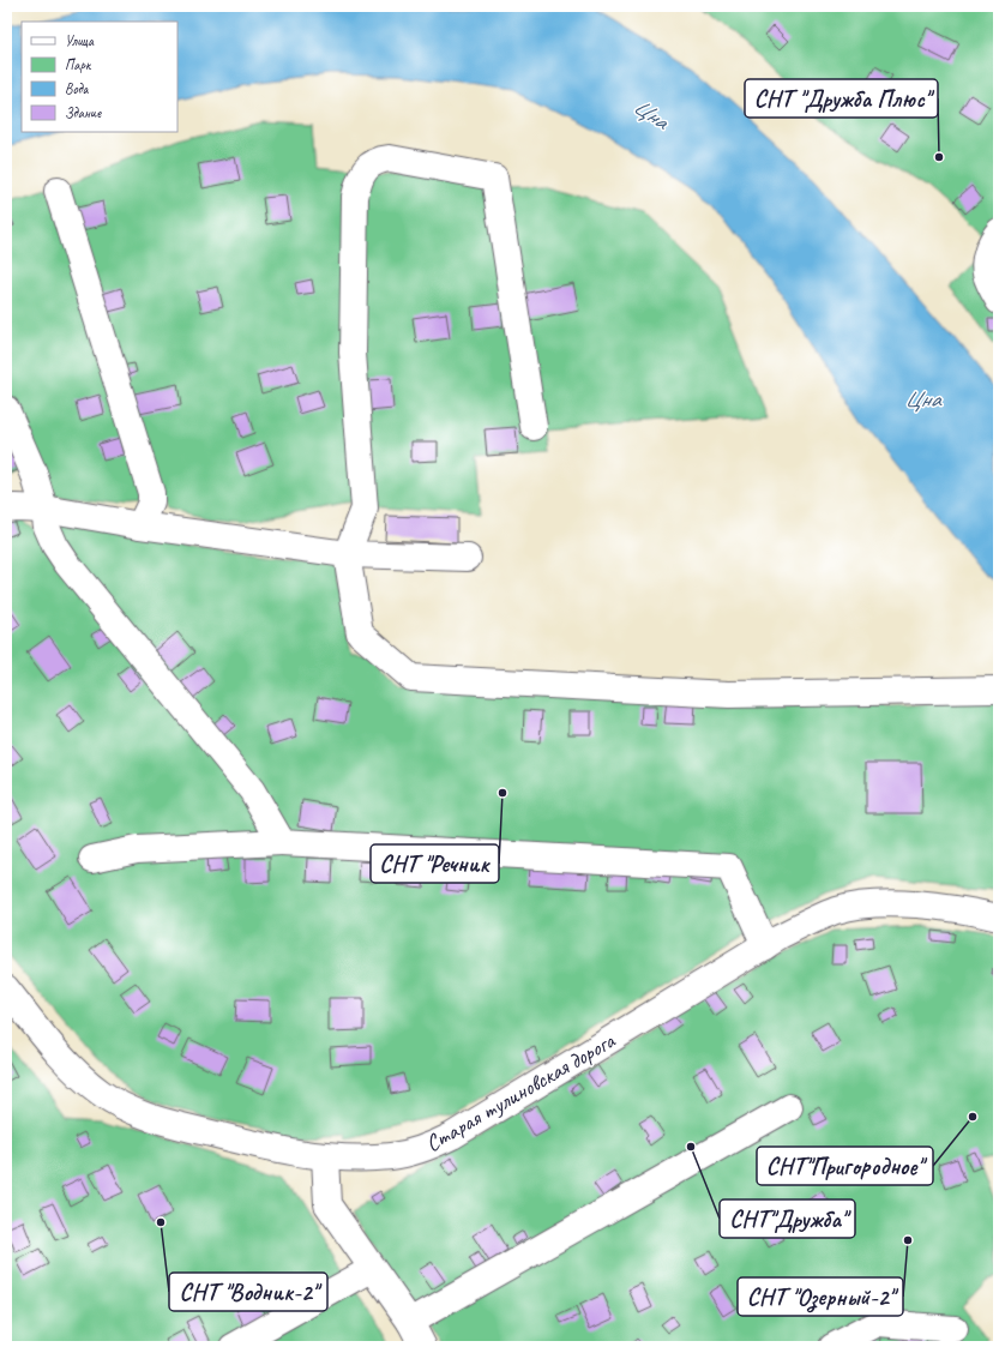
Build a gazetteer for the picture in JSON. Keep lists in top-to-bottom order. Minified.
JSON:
{"streets":{"street":["Старая тулиновская дорога"]},"water":["Цна"],"places":["СНТ \"Дружба Плюс\"","СНТ \"Речник","СНТ\"Пригородное\"","СНТ\"Дружба\"","СНТ \"Водник-2\"","СНТ \"Озерный-2\""],"legend":["Улица","Парк","Вода","Здание"]}
